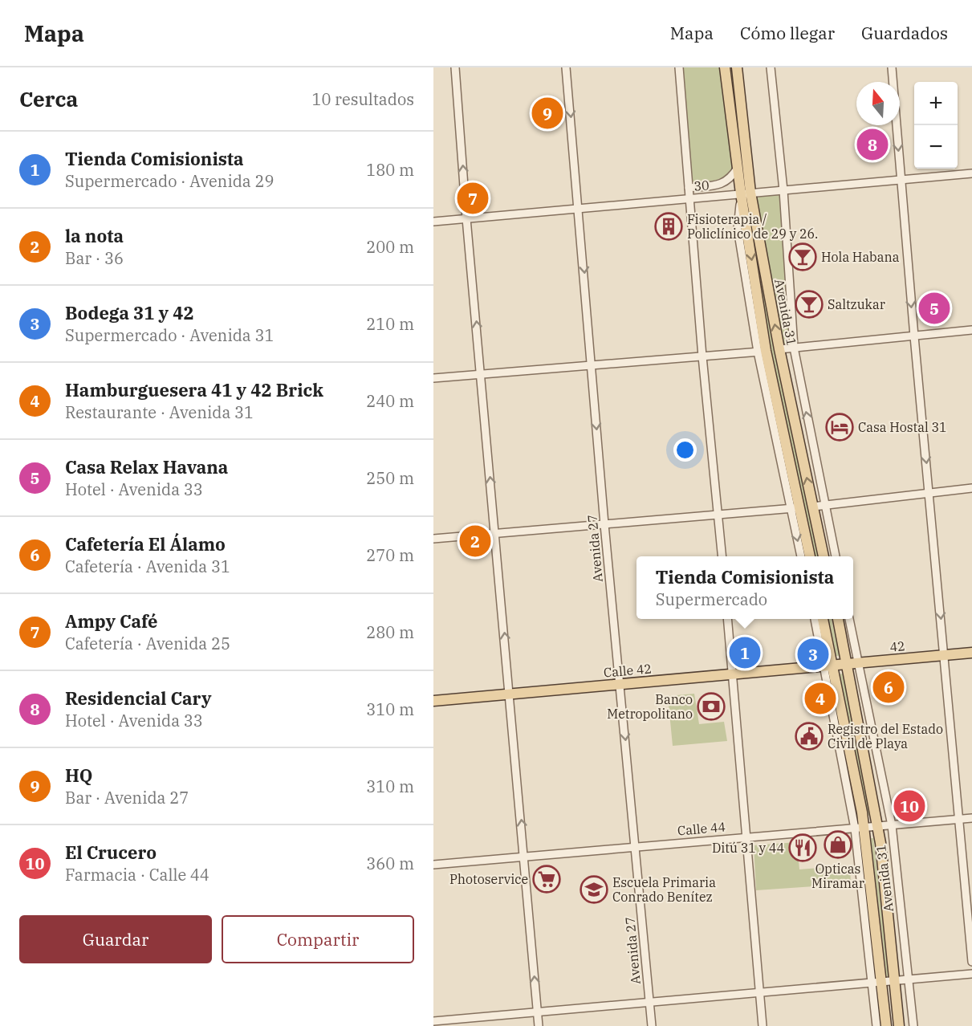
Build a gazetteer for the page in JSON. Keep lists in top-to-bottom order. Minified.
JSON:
{"streets":{"main road":["Avenida 31","42","Calle 42"],"street":["30","Avenida 27","Calle 44"]},"crossings":[["30","Avenida 31"],["30","Avenida 27"],["Avenida 31","42"],["Avenida 31","Calle 42"],["Avenida 31","Calle 44"],["Avenida 27","Calle 42"],["Avenida 27","Calle 44"],["42","Calle 42"]],"one_way":["Avenida 27"],"places":{"building":["Fisioterapia / Policlínico de 29 y 26."],"bar":["Hola Habana","Saltzukar"],"hotel":["Casa Hostal 31"],"bank":["Banco Metropolitano"],"public building":["Registro del Estado Civil de Playa"],"shop":["Opticas Miramar"],"restaurant":["Ditú 31 y 44"],"supermarket":["Photoservice"],"school or university":["Escuela Primaria Conrado Benítez"]},"north":"top","page":{"header":"Mapa","nav":["Mapa","Cómo llegar","Guardados"],"heading":["Cerca","10 resultados"],"map_buttons":["+","−"],"pins":["9","8","7","5","2","1","3","6","4","10"],"list":[{"mark":"1","name":"Tienda Comisionista","note":"Supermercado · Avenida 29","value":"180 m"},{"mark":"2","name":"la nota","note":"Bar · 36","value":"200 m"},{"mark":"3","name":"Bodega 31 y 42","note":"Supermercado · Avenida 31","value":"210 m"},{"mark":"4","name":"Hamburguesera 41 y 42 Brick","note":"Restaurante · Avenida 31","value":"240 m"},{"mark":"5","name":"Casa Relax Havana","note":"Hotel · Avenida 33","value":"250 m"},{"mark":"6","name":"Cafetería El Álamo","note":"Cafetería · Avenida 31","value":"270 m"},{"mark":"7","name":"Ampy Café","note":"Cafetería · Avenida 25","value":"280 m"},{"mark":"8","name":"Residencial Cary","note":"Hotel · Avenida 33","value":"310 m"},{"mark":"9","name":"HQ","note":"Bar · Avenida 27","value":"310 m"},{"mark":"10","name":"El Crucero","note":"Farmacia · Calle 44","value":"360 m"}],"popup":["Tienda Comisionista","Supermercado"],"buttons":["Guardar","Compartir"]}}
